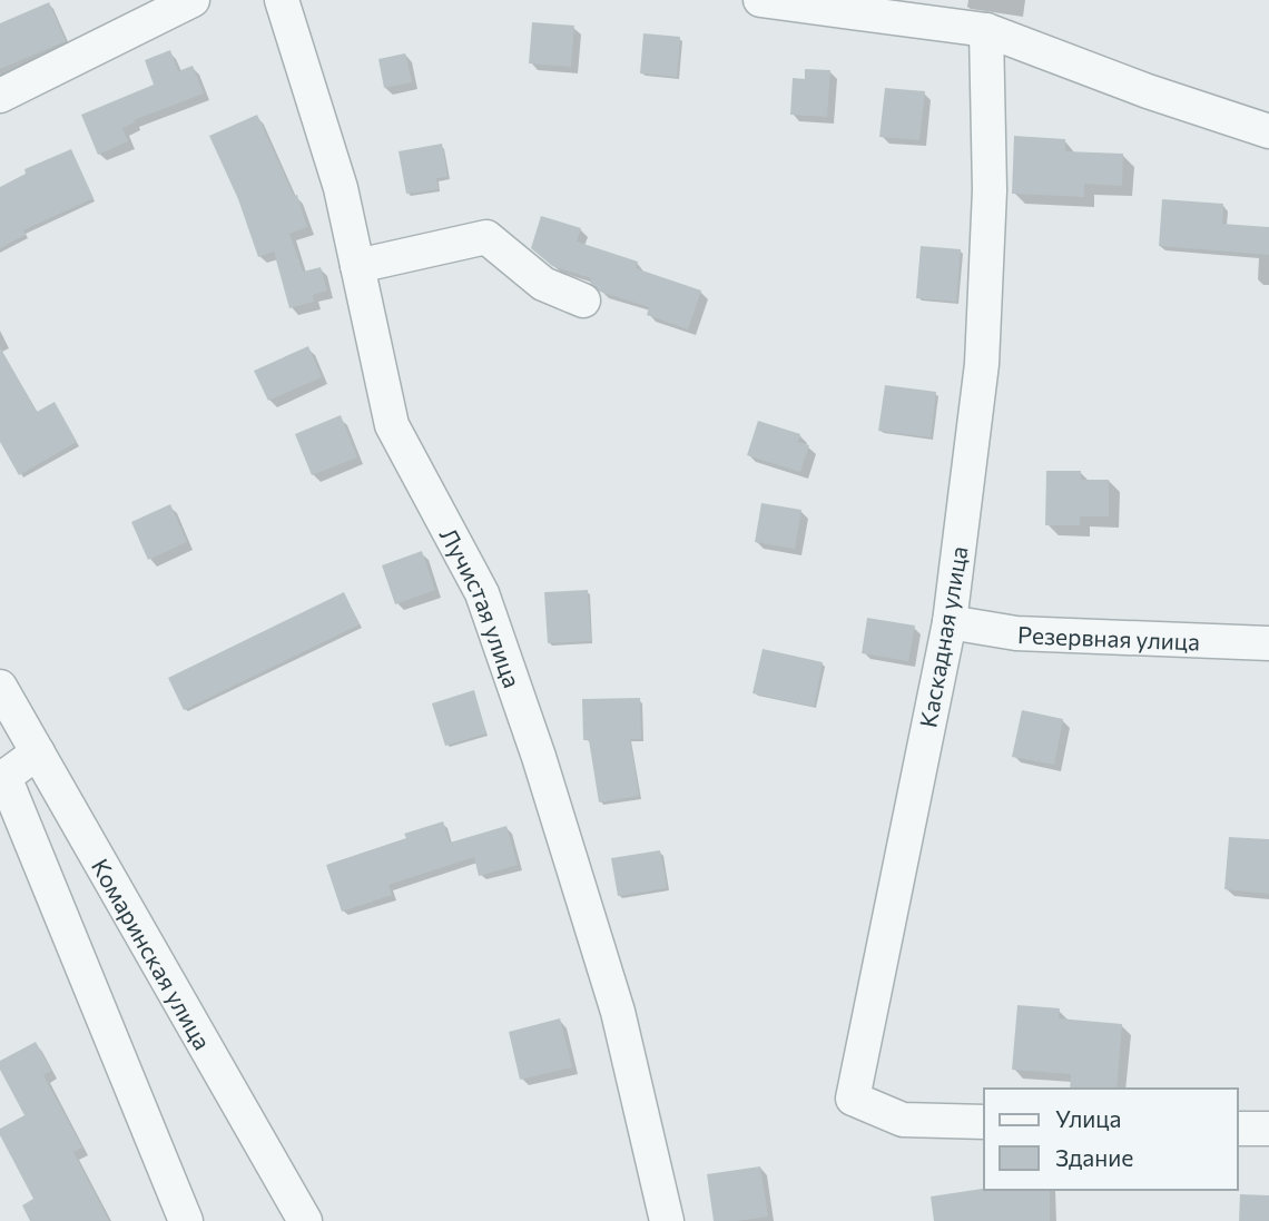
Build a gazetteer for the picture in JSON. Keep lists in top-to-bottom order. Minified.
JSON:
{"streets":{"street":["Лучистая улица","Каскадная улица","Резервная улица","Комаринская улица"]},"crossings":[["Каскадная улица","Резервная улица"]],"legend":["Улица","Здание"]}
